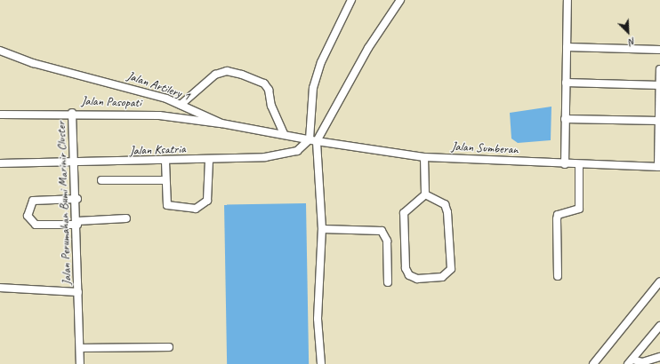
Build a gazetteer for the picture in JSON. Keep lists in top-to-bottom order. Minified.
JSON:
{"streets":{"street":["Jalan Artilery 1","Jalan Pasopati","Jalan Sumberan","Jalan Ksatria","Jalan Perumahan Bumi Marinir Cluster"]},"crossings":[["Jalan Artilery 1","Jalan Pasopati"],["Jalan Artilery 1","Jalan Sumberan"],["Jalan Artilery 1","Jalan Ksatria"],["Jalan Pasopati","Jalan Perumahan Bumi Marinir Cluster"],["Jalan Sumberan","Jalan Ksatria"],["Jalan Ksatria","Jalan Perumahan Bumi Marinir Cluster"]],"north":"bottom right"}
